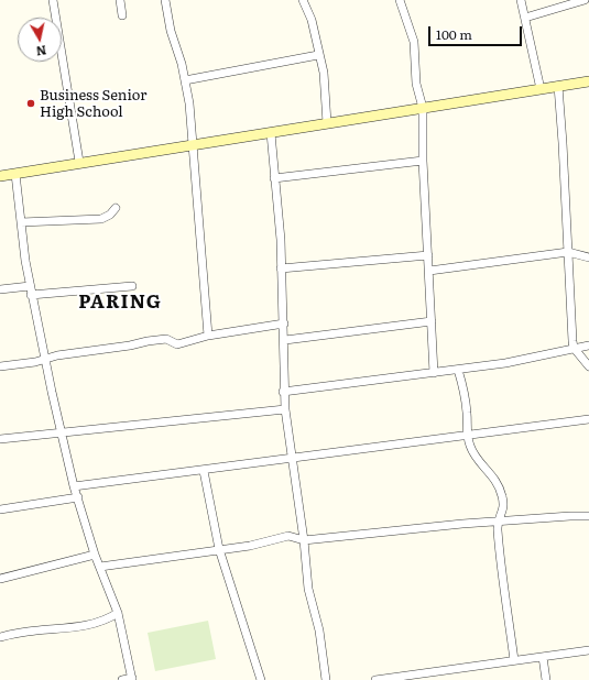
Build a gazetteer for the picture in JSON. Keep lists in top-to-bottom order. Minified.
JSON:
{"districts":["PARING"],"places":["Business Senior High School"],"scale_bar":"100 m","north":"bottom"}
